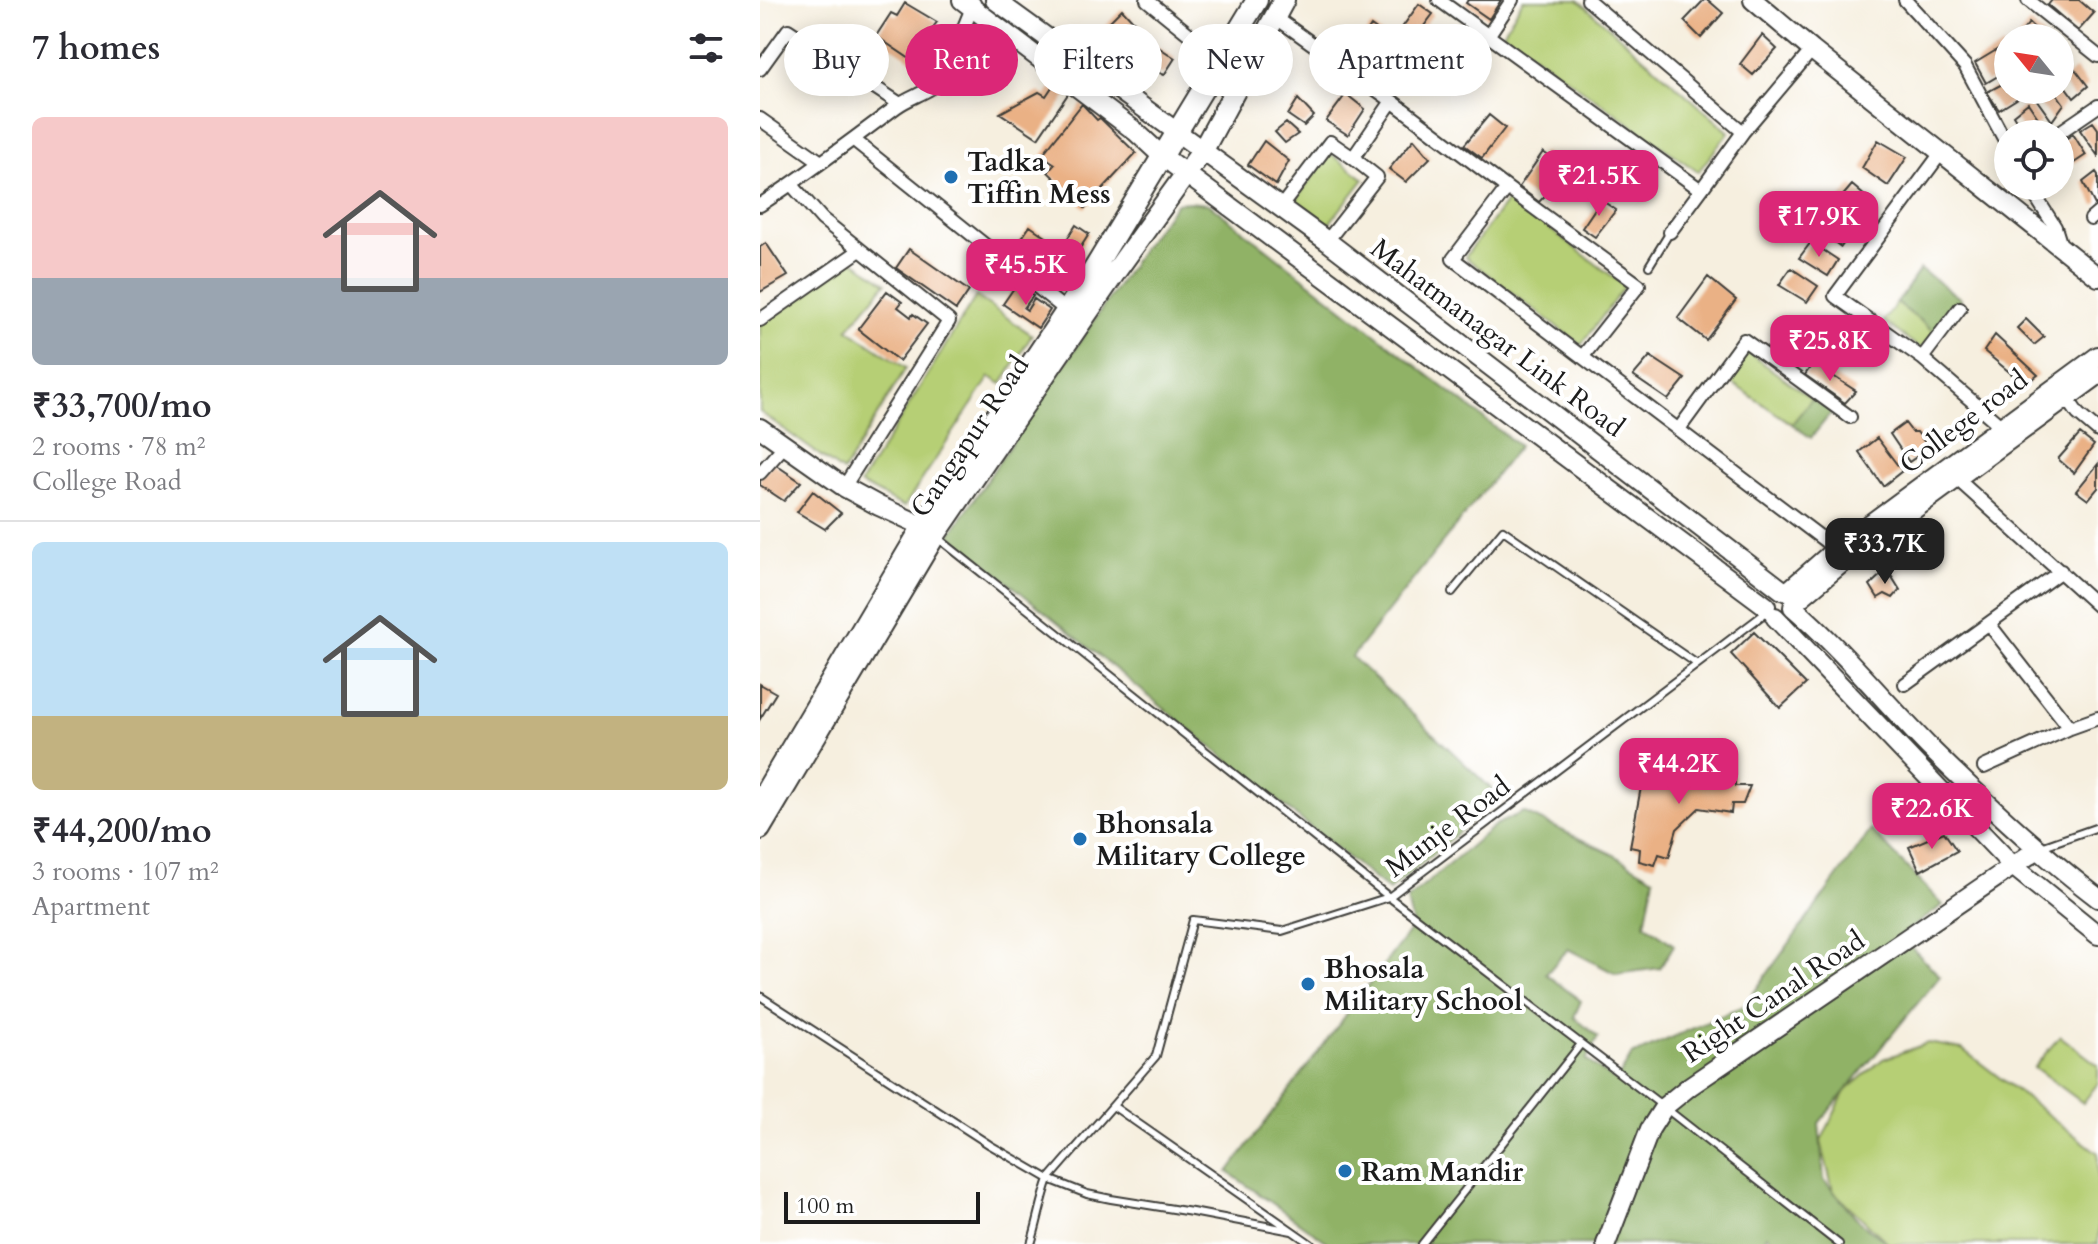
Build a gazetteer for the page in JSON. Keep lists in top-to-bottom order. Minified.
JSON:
{"streets":{"main road":["Mahatmanagar Link Road","College road","Gangapur Road","Right Canal Road"],"lane":["Munje Road"]},"crossings":[["Mahatmanagar Link Road","College road"],["Mahatmanagar Link Road","Gangapur Road"],["Mahatmanagar Link Road","Munje Road"],["Mahatmanagar Link Road","Right Canal Road"],["Munje Road","Right Canal Road"]],"places":["Tadka Tiffin Mess","Bhonsala Military College","Bhosala Military School","Ram Mandir"],"scale_bar":"100 m","north":"top left","page":{"heading":"7 homes","chip":["Buy","Rent","Filters","New","Apartment"],"list":[{"name":"₹33,700/mo","note":"2 rooms · 78 m² · College Road"},{"name":"₹44,200/mo","note":"3 rooms · 107 m² · Apartment"}],"price":["₹21.5K","₹17.9K","₹45.5K","₹25.8K","₹33.7K","₹44.2K","₹22.6K"],"scale":"100 m"}}
